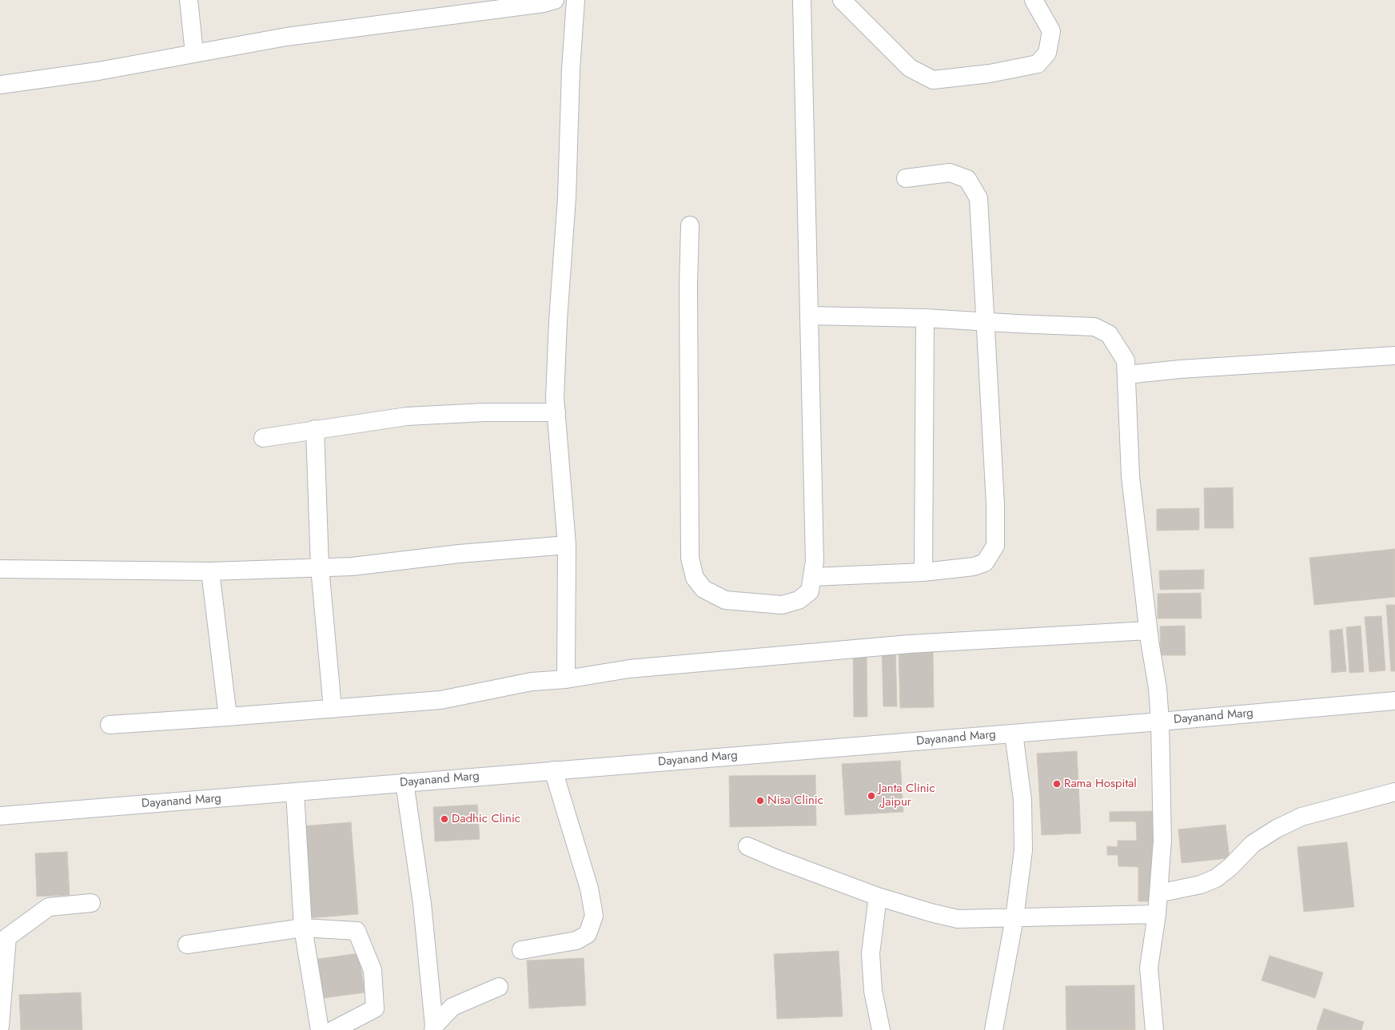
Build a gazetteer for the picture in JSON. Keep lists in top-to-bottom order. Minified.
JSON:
{"streets":{"street":["Dayanand Marg"]},"places":["Rama Hospital","Janta Clinic ,Jaipur","Nisa Clinic","Dadhic Clinic"]}
